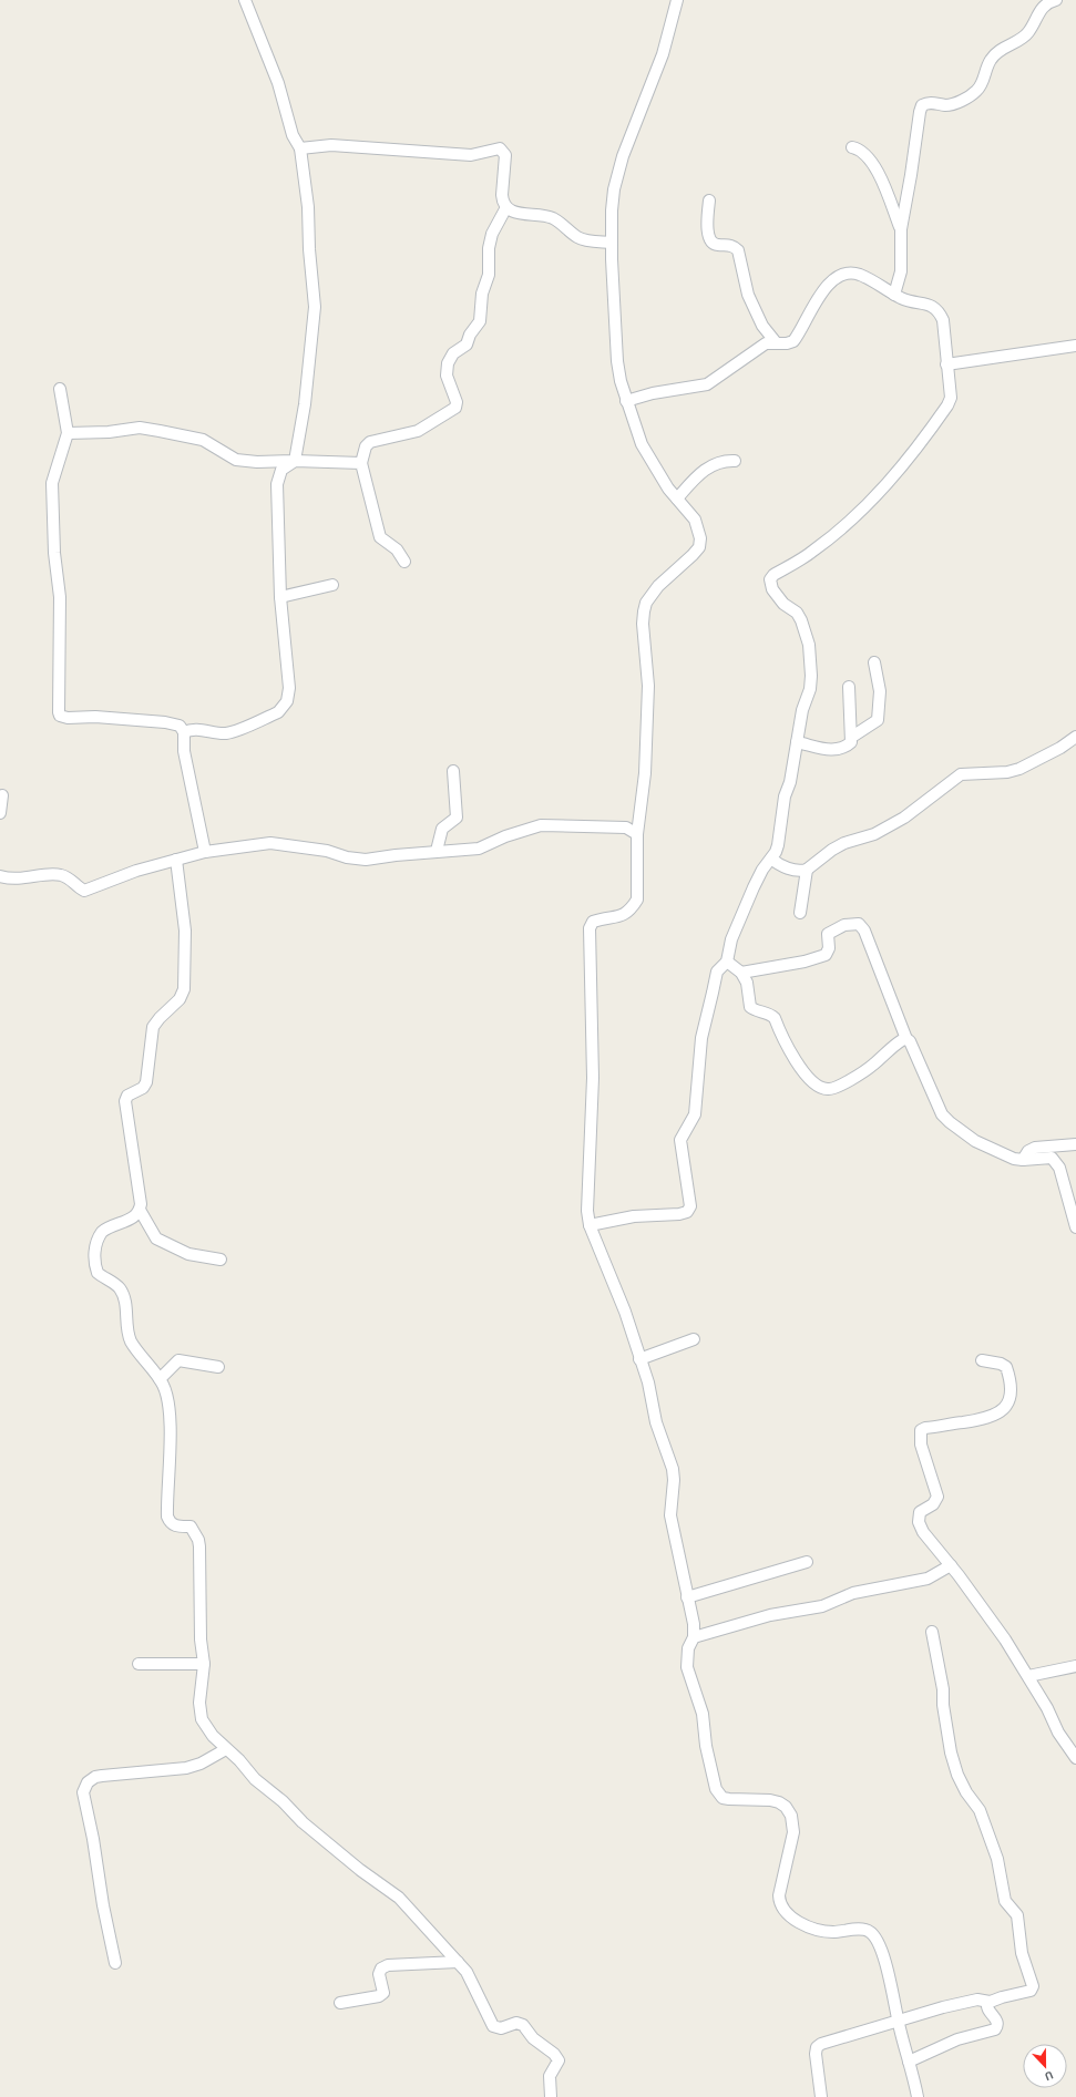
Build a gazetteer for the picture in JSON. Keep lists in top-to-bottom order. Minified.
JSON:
{"north":"bottom"}
